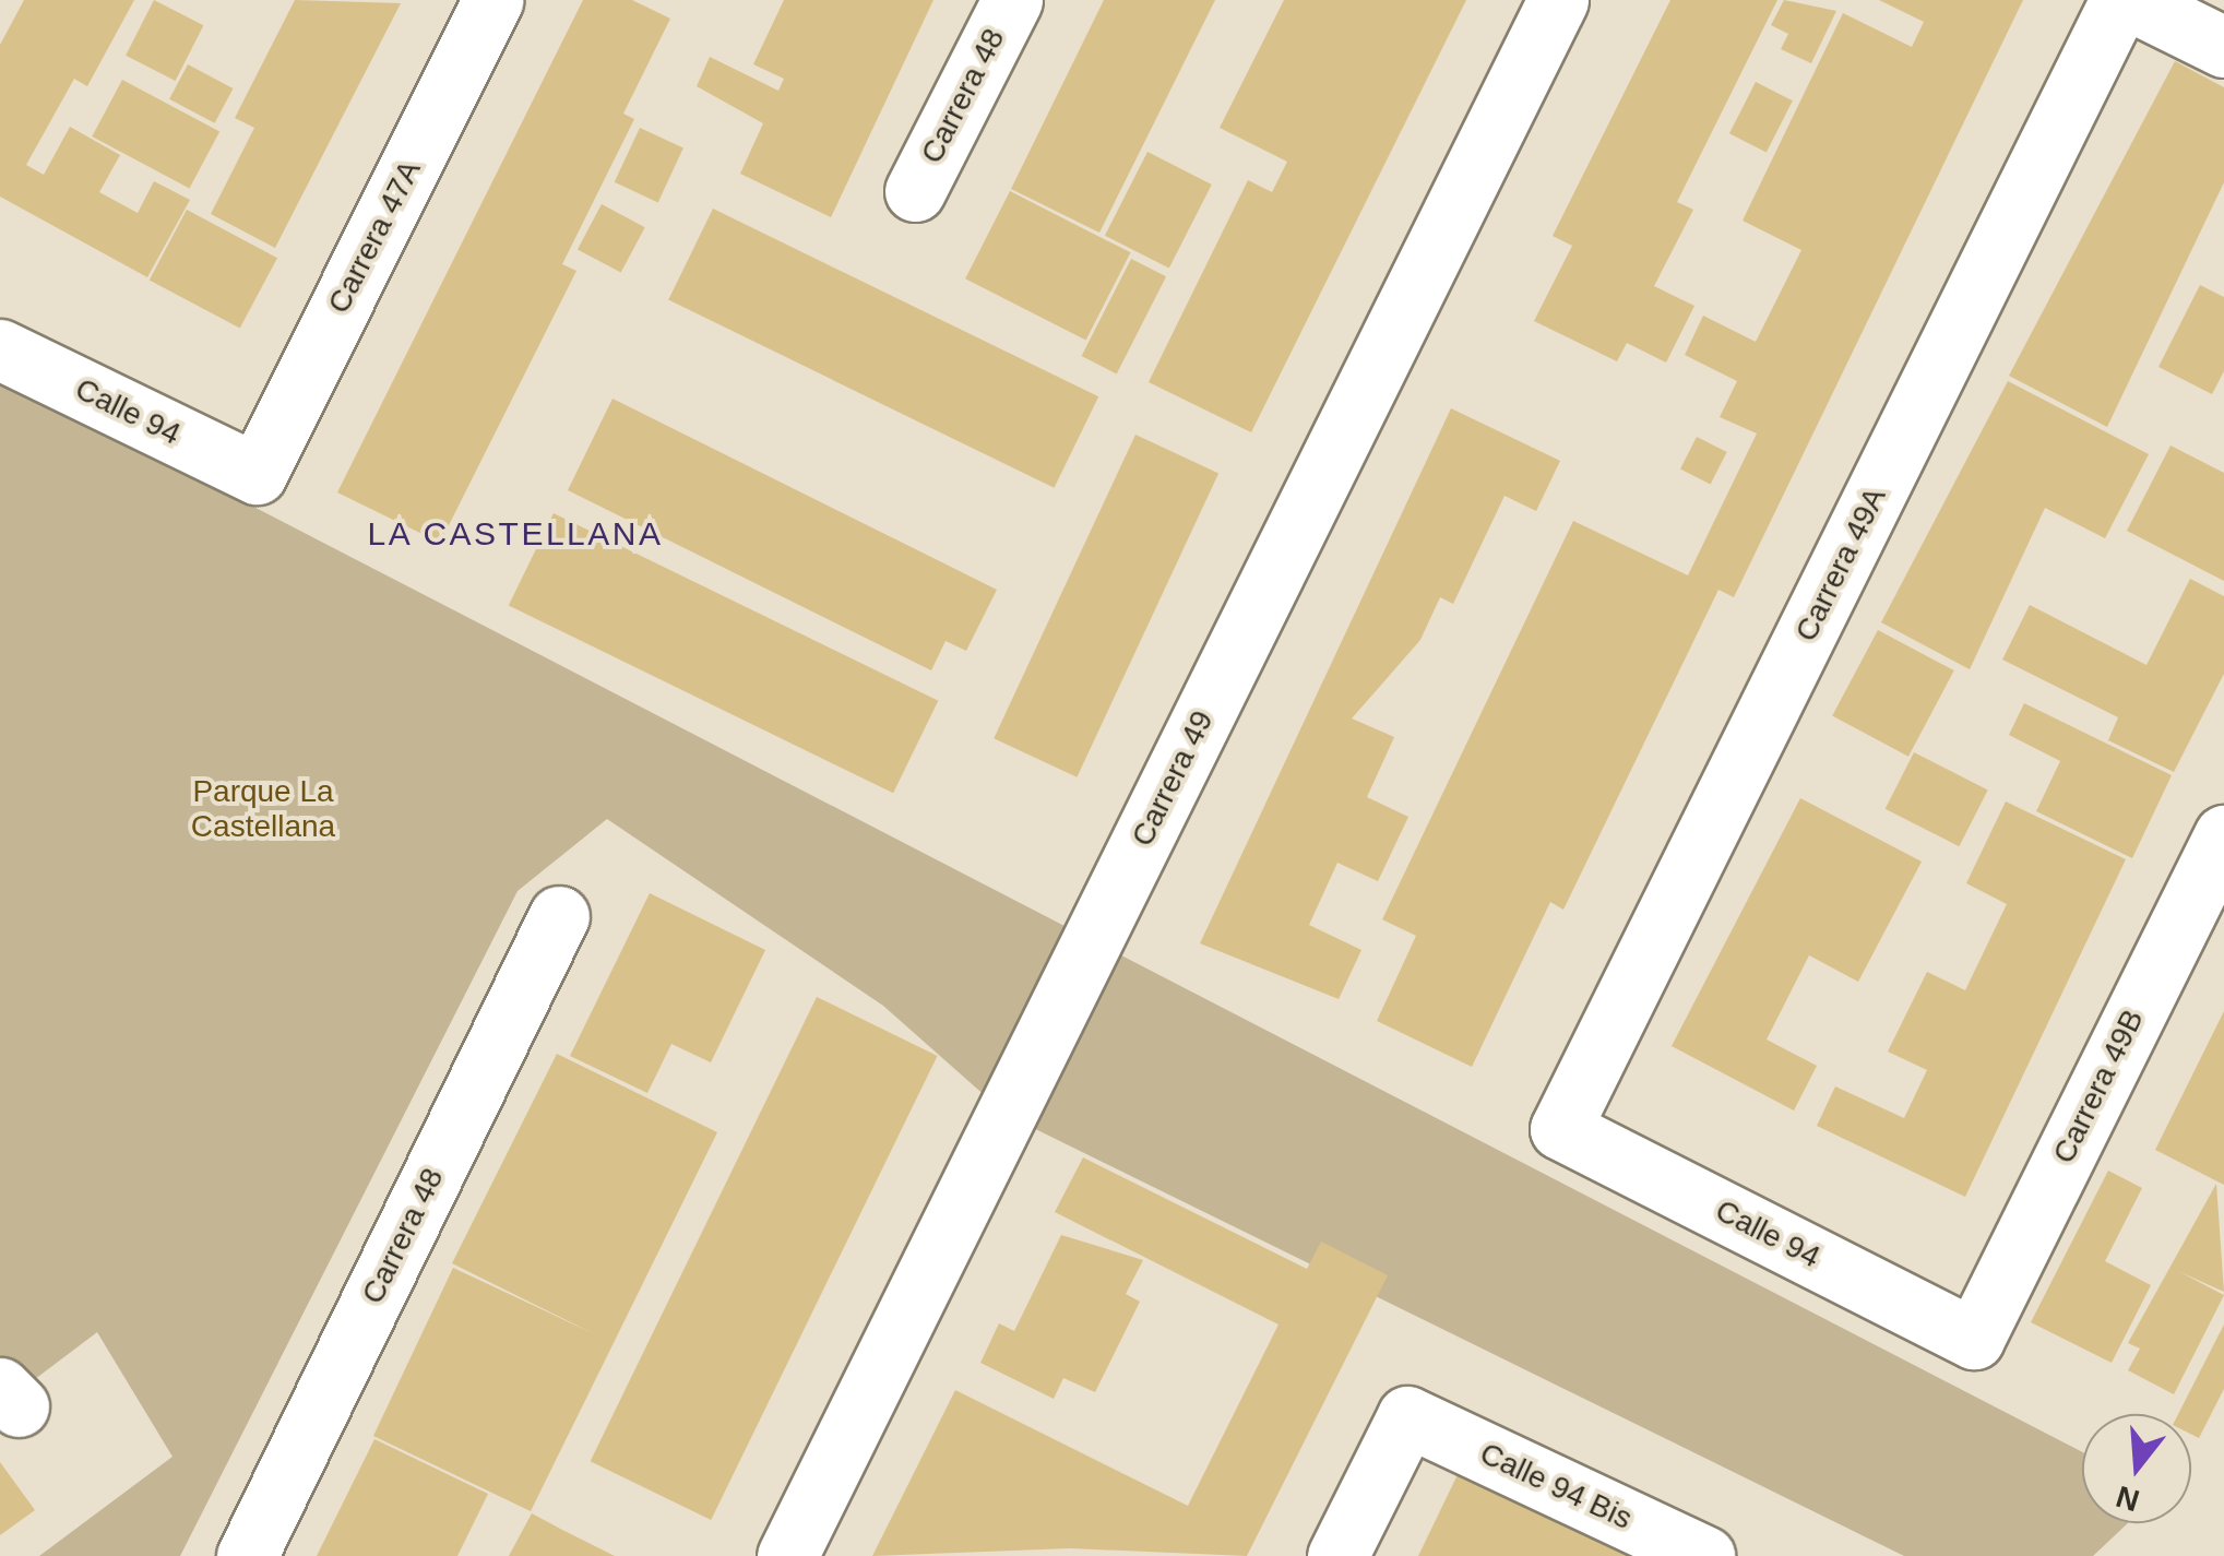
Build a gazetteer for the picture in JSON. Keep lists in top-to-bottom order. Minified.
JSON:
{"streets":{"street":["Carrera 48","Carrera 47A","Calle 94","Carrera 49A","Carrera 49","Carrera 49B","Calle 94 Bis"]},"crossings":[["Carrera 47A","Calle 94"],["Calle 94","Carrera 49A"],["Calle 94","Carrera 49B"]],"districts":["LA CASTELLANA"],"parks":["Parque La Castellana"],"north":"bottom"}
